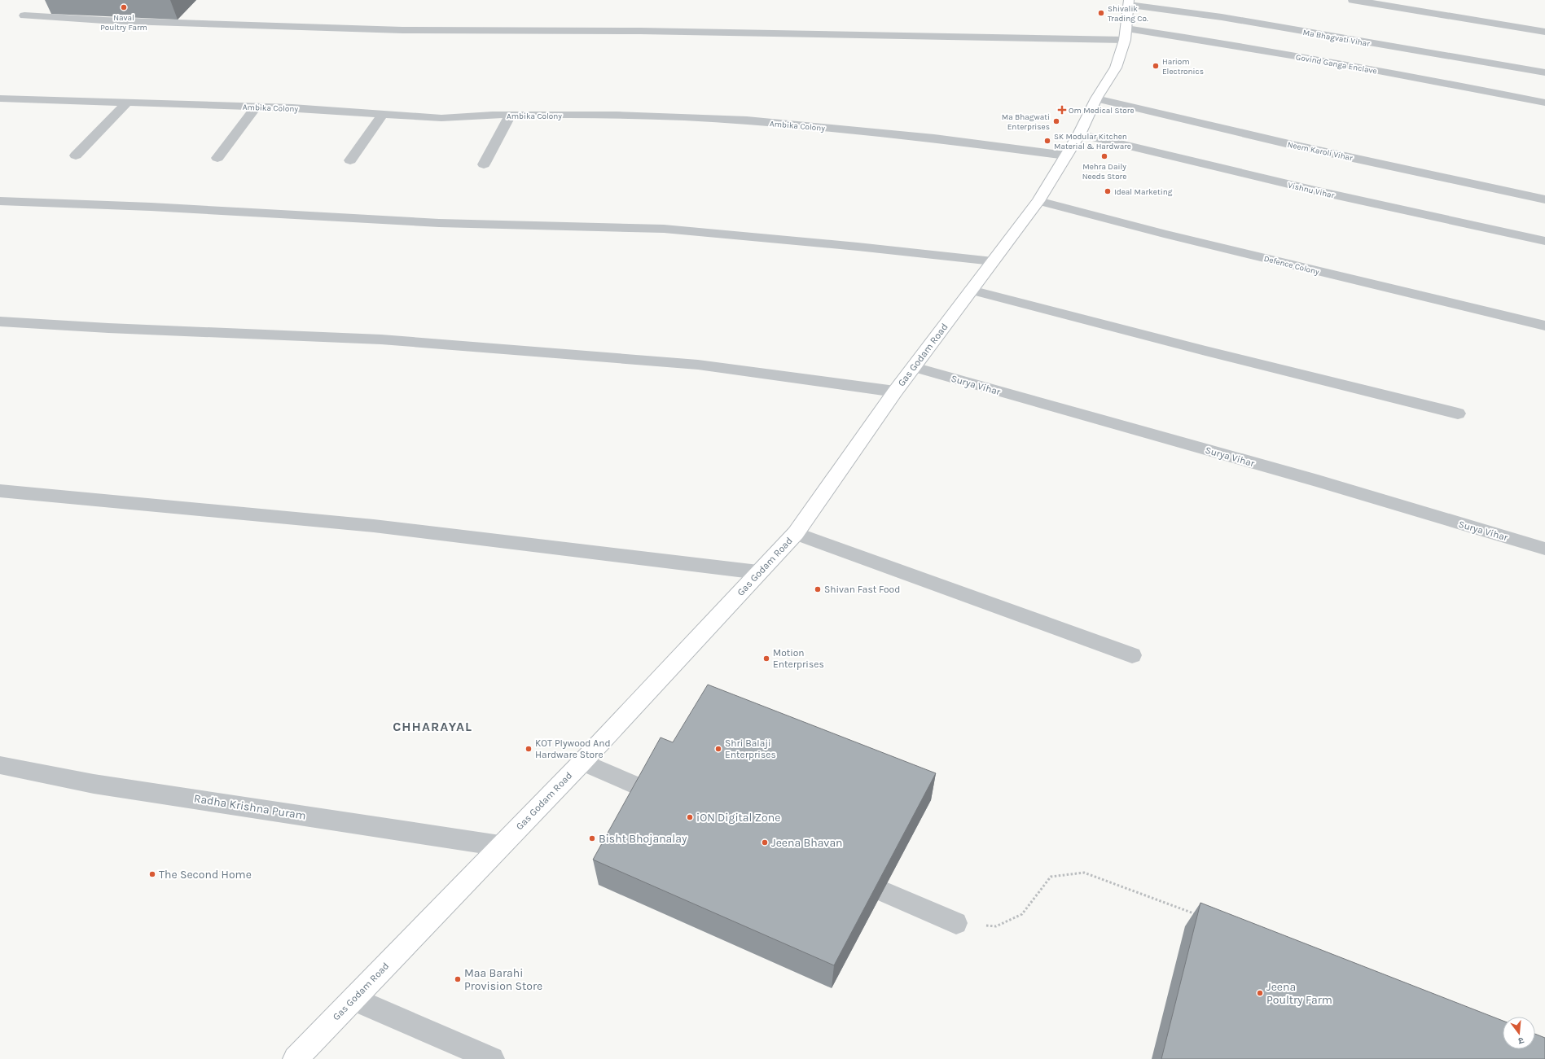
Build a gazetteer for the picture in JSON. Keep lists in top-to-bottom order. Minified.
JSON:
{"streets":{"main road":["Gas Godam Road"],"street":["Ma Bhagvati Vihar","Govind Ganga Enclave","Ambika Colony","Neem Karoli Vihar","Vishnu Vihar","Defence Colony","Surya Vihar","Radha Krishna Puram"]},"crossings":[["Ma Bhagvati Vihar","Gas Godam Road"],["Govind Ganga Enclave","Gas Godam Road"],["Ambika Colony","Gas Godam Road"],["Neem Karoli Vihar","Gas Godam Road"],["Vishnu Vihar","Gas Godam Road"],["Defence Colony","Gas Godam Road"],["Gas Godam Road","Surya Vihar"],["Gas Godam Road","Radha Krishna Puram"]],"districts":["CHHARAYAL"],"places":{"other":["Naval Poultry Farm","Shivalik Trading Co.","Hariom Electronics","Ma Bhagwati Enterprises","SK Modular Kitchen Material & Hardware","Mehra Daily Needs Store","Ideal Marketing","Shivan Fast Food","Motion Enterprises","KOT Plywood And Hardware Store","Shri Balaji Enterprises","iON Digital Zone","Bisht Bhojanalay","Jeena Bhavan","The Second Home","Maa Barahi Provision Store","Jeena Poultry Farm"],"health":["Om Medical Store"]},"north":"bottom"}
